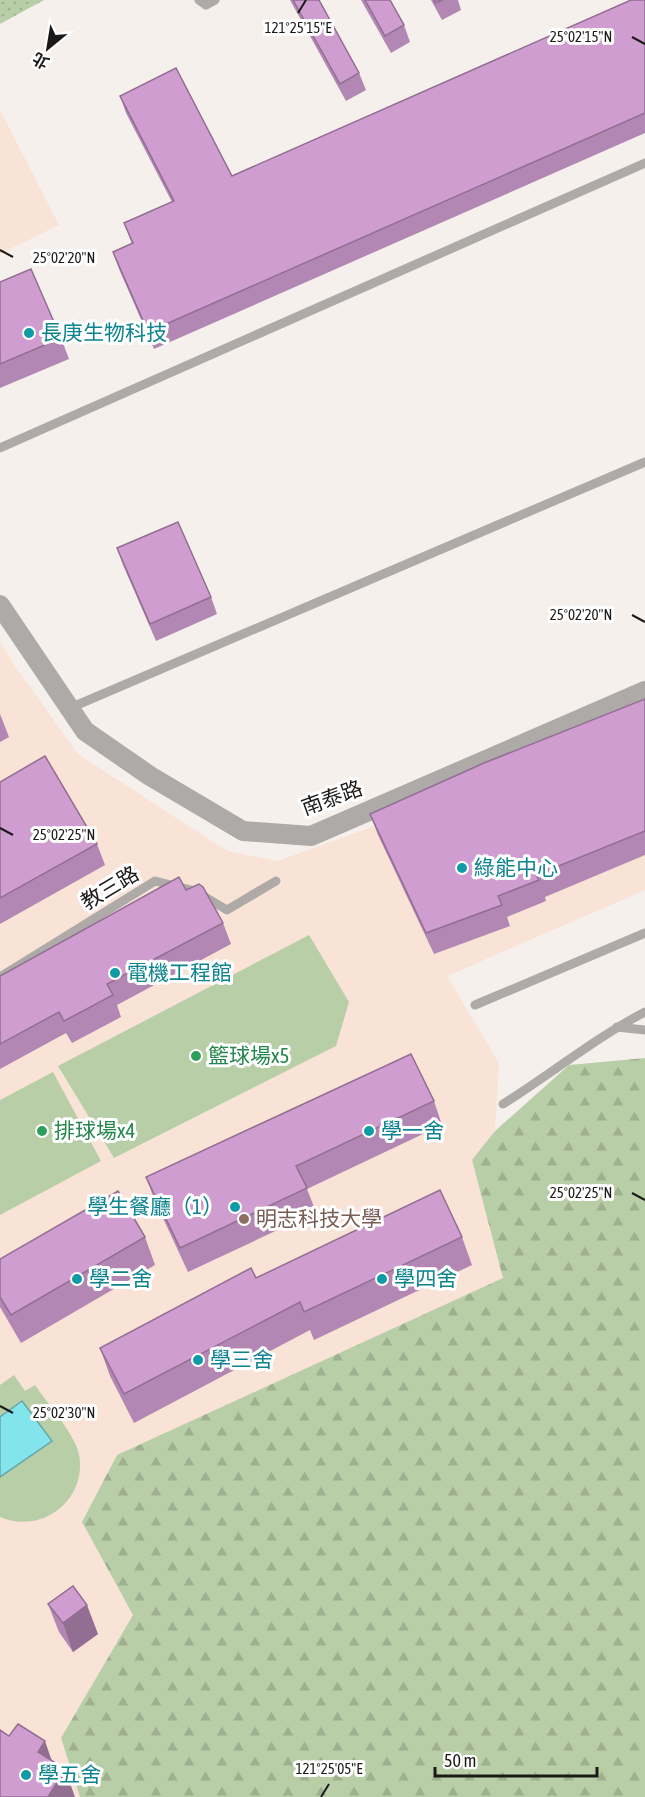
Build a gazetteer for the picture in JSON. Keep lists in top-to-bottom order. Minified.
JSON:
{"streets":{"street":["南泰路"],"lane":["教三路"]},"places":["長庚生物科技","綠能中心","電機工程館","籃球場x5","排球場x4","學一舍","學生餐廳（1）","明志科技大學","學二舍","學四舍","學三舍","學五舍"],"scale_bar":"50 m","north":"bottom left","coordinates":["121°25'15\"E","25°02'15\"N","25°02'20\"N","25°02'25\"N","25°02'30\"N","121°25'05\"E"]}
